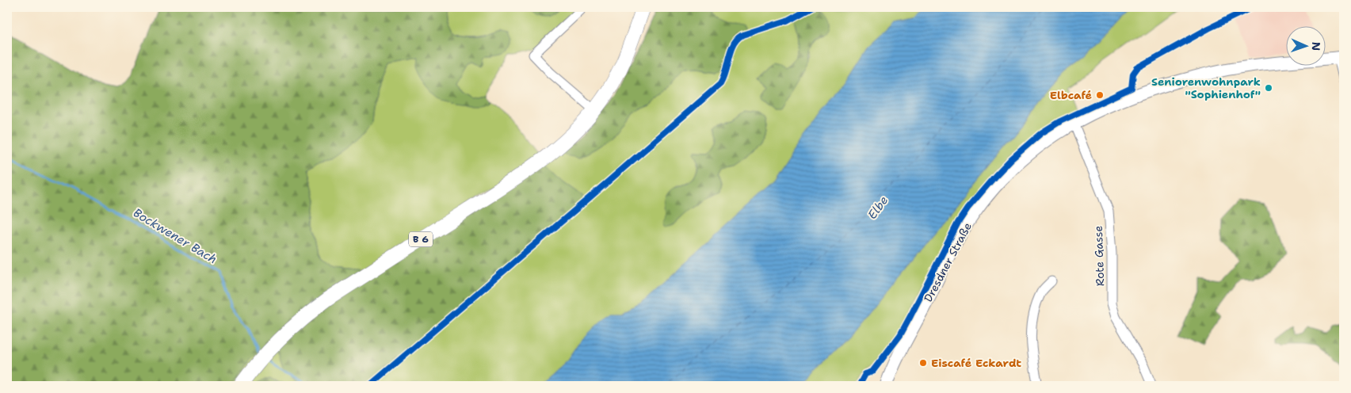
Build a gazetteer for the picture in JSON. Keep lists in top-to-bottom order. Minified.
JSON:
{"streets":{"main road":["B 6","Dresdner Straße"],"street":["Rote Gasse"]},"crossings":[["Rote Gasse","Dresdner Straße"]],"water":["Elbe","Bockwener Bach"],"places":["Seniorenwohnpark \"Sophienhof\"","Elbcafé","Eiscafé Eckardt"],"north":"right"}
